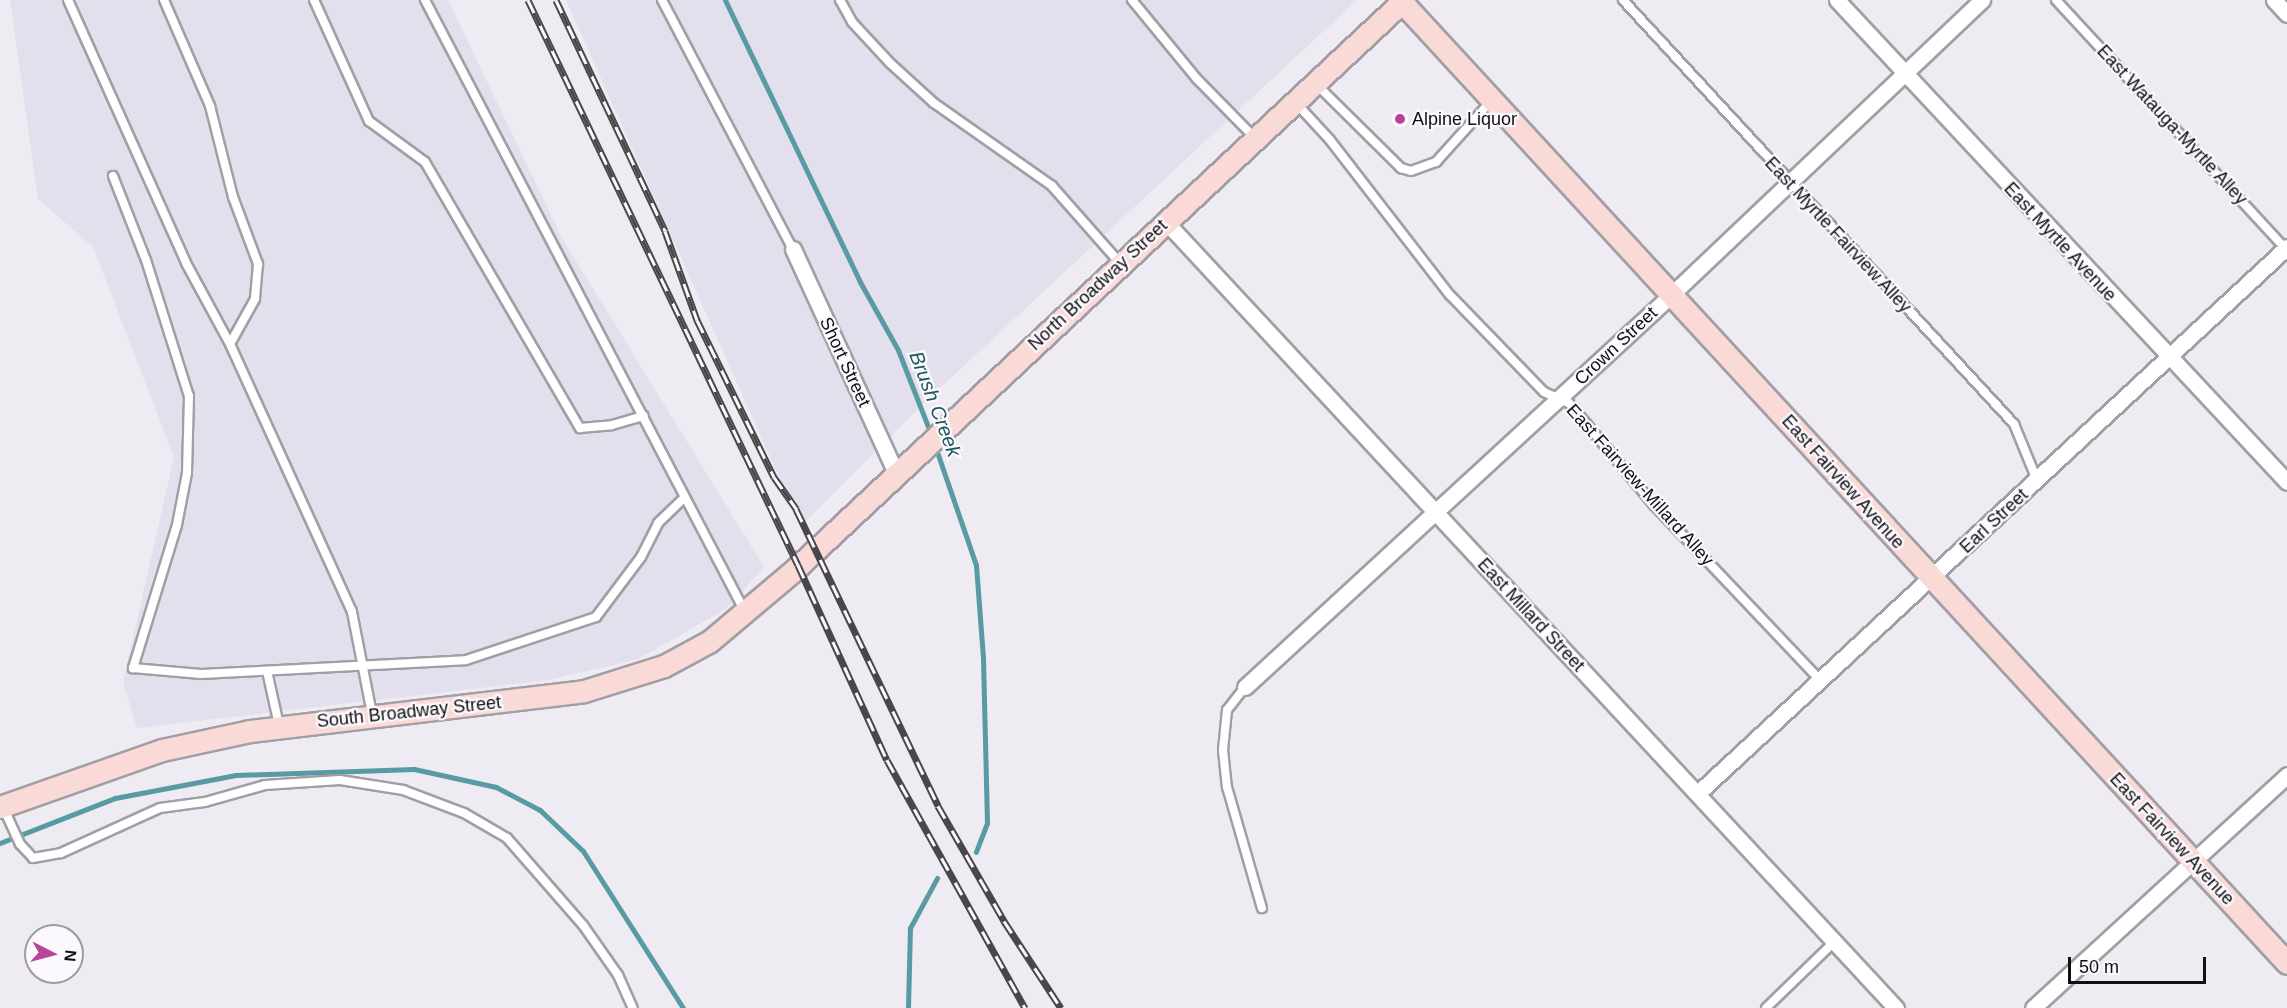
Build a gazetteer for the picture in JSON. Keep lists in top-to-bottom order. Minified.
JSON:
{"streets":{"street":["East Myrtle Avenue","North Broadway Street","Crown Street","Short Street","East Fairview Avenue","Earl Street","East Millard Street","South Broadway Street"],"lane":["East Watauga-Myrtle Alley","East Myrtle Fairview Alley","East Fairview-Millard Alley"]},"crossings":[["East Watauga-Myrtle Alley","Earl Street"],["East Myrtle Fairview Alley","Crown Street"],["East Myrtle Fairview Alley","Earl Street"],["East Myrtle Avenue","Crown Street"],["East Myrtle Avenue","Earl Street"],["North Broadway Street","Short Street"],["North Broadway Street","East Fairview Avenue"],["North Broadway Street","East Fairview-Millard Alley"],["North Broadway Street","East Millard Street"],["North Broadway Street","South Broadway Street"],["Crown Street","East Fairview Avenue"],["Crown Street","East Fairview-Millard Alley"],["Crown Street","East Millard Street"],["East Fairview Avenue","Earl Street"],["East Fairview-Millard Alley","Earl Street"],["Earl Street","East Millard Street"]],"water":["Brush Creek"],"places":["Alpine Liquor"],"scale_bar":"50 m","north":"right"}
